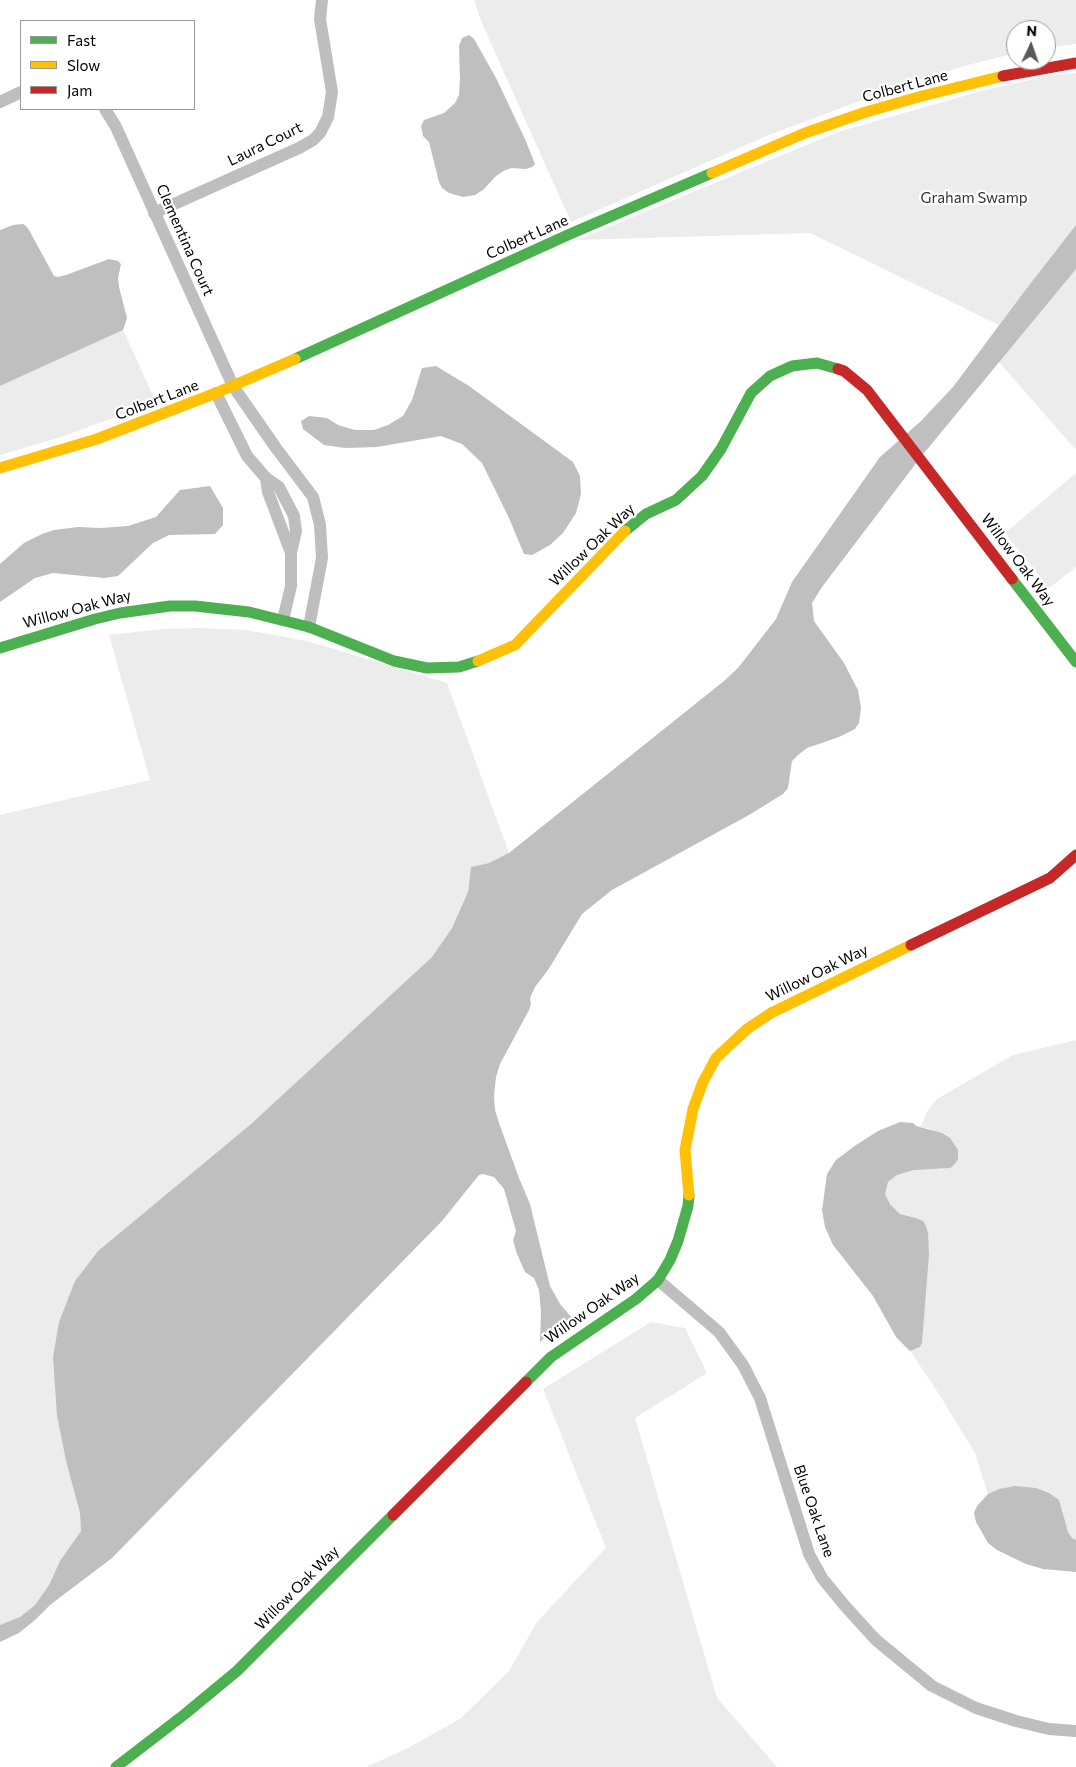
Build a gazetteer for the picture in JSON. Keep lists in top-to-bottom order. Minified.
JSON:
{"streets":{"street":["Colbert Lane","Laura Court","Clementina Court","Willow Oak Way","Blue Oak Lane"]},"crossings":[["Colbert Lane","Clementina Court"],["Laura Court","Clementina Court"],["Willow Oak Way","Blue Oak Lane"]],"parks":["Graham Swamp"],"legend":["Fast","Slow","Jam"],"north":"top"}
